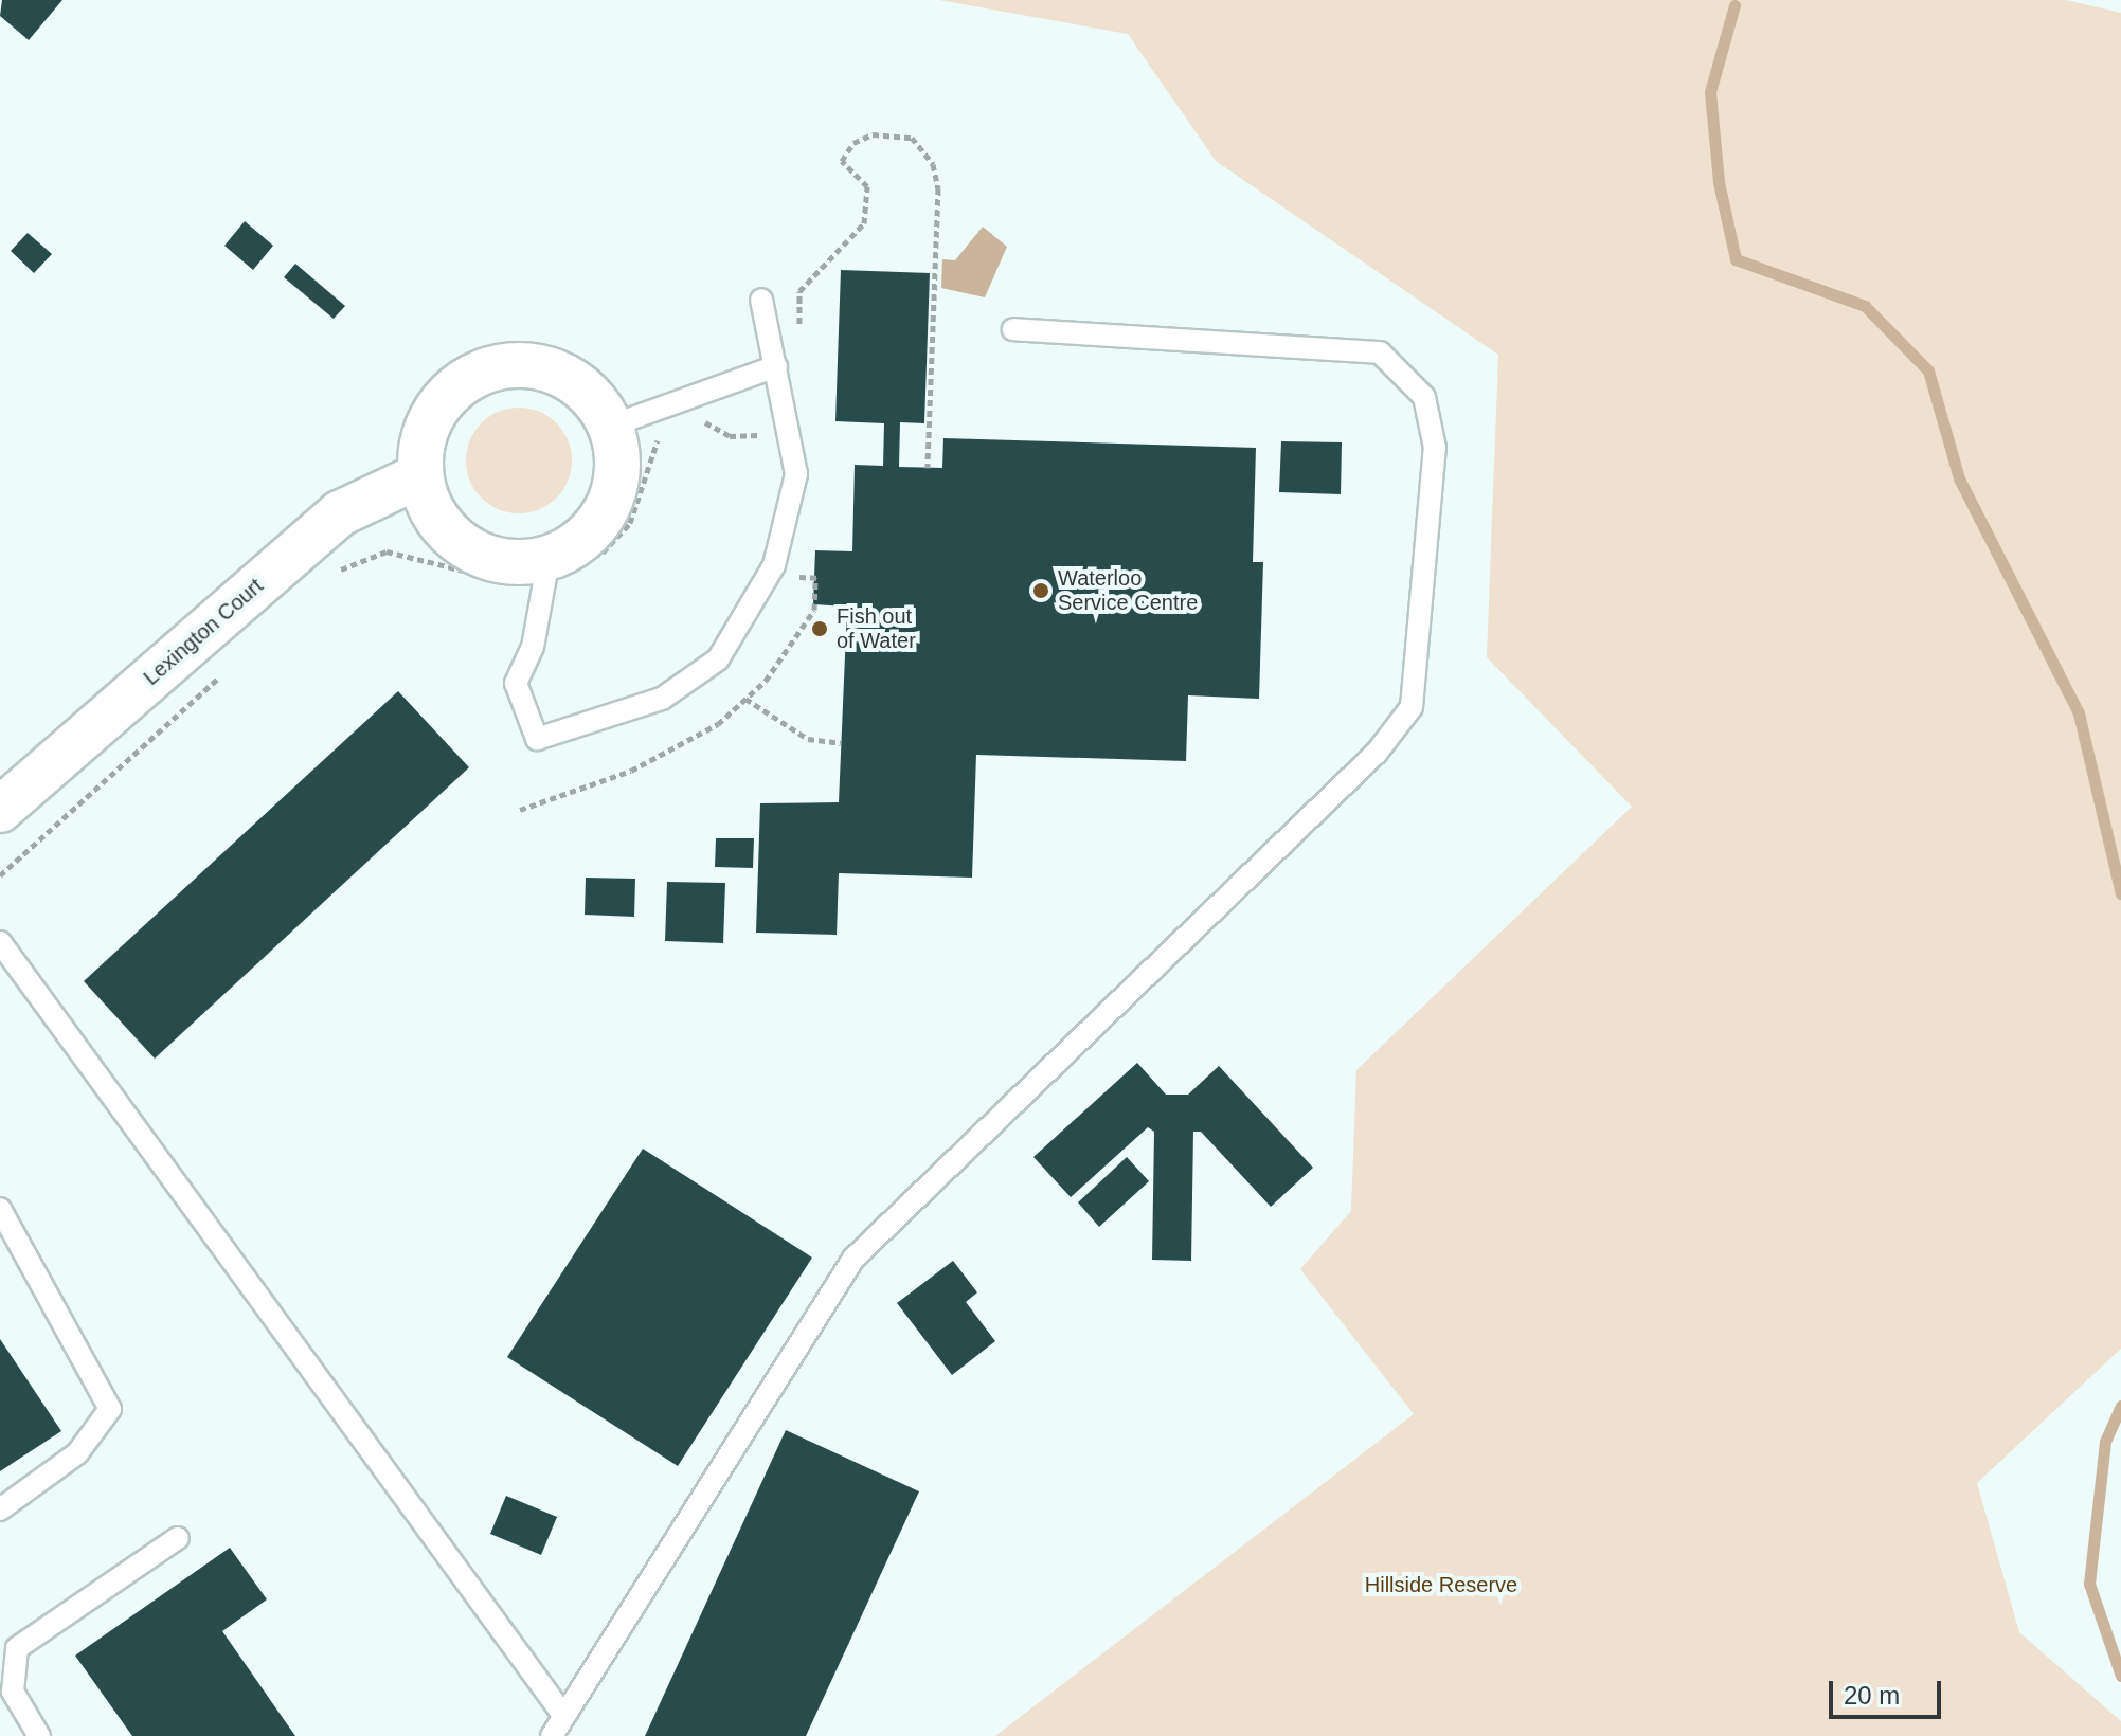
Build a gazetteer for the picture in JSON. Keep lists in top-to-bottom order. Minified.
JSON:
{"streets":{"street":["Lexington Court"]},"parks":["Hillside Reserve"],"places":["Waterloo Service Centre","Fish out of Water"],"scale_bar":"20 m"}
